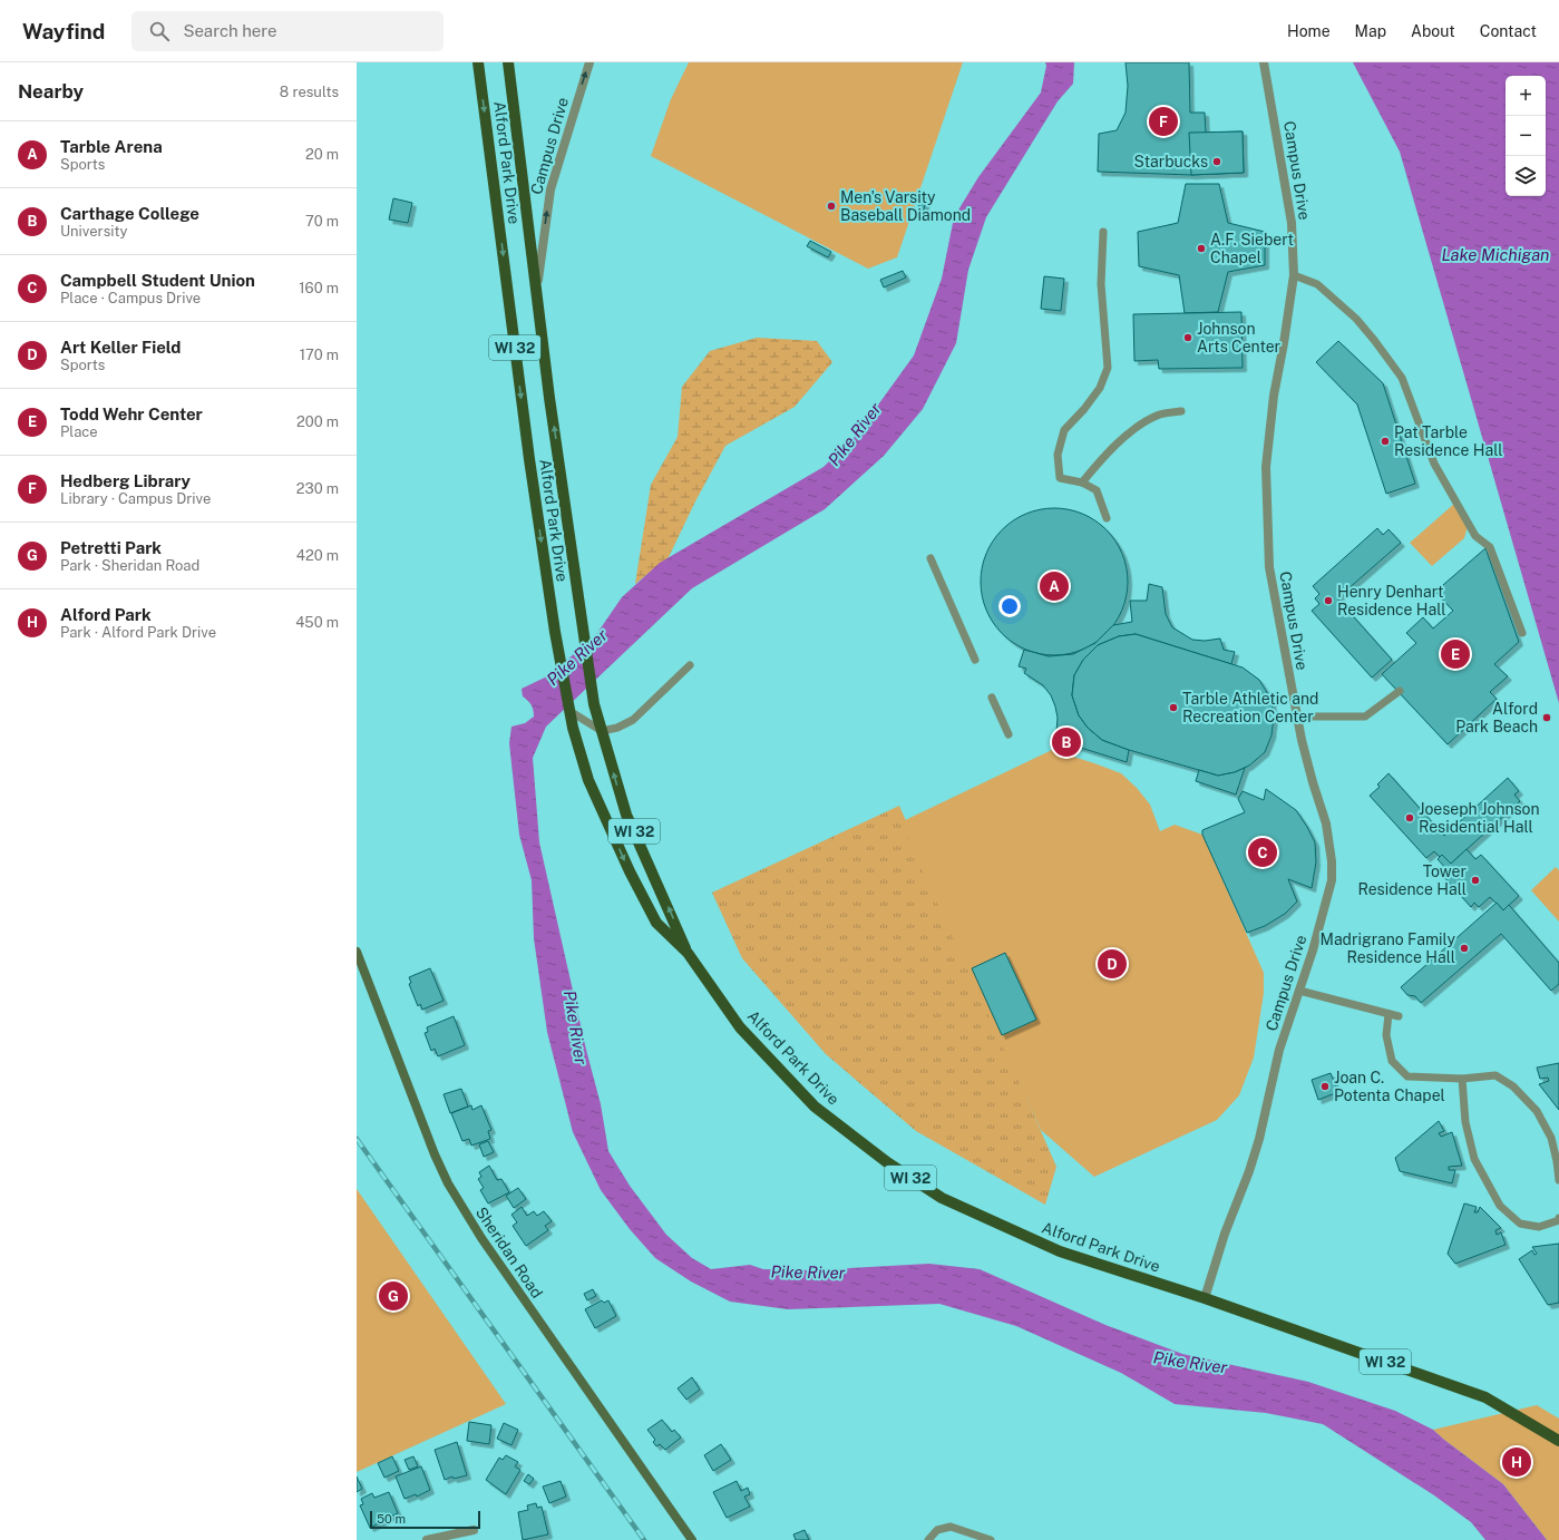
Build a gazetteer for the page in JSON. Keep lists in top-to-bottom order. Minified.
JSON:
{"streets":{"main road":["Alford Park Drive","WI 32"],"street":["Campus Drive","Sheridan Road"]},"crossings":[["Campus Drive","Alford Park Drive"]],"water":["Lake Michigan","Pike River"],"places":["Starbucks","Men's Varsity Baseball Diamond","A.F. Siebert Chapel","Johnson Arts Center","Pat Tarble Residence Hall","Henry Denhart Residence Hall","Tarble Athletic and Recreation Center","Alford Park Beach","Joeseph Johnson Residential Hall","Tower Residence Hall","Madrigrano Family Residence Hall","Joan C. Potenta Chapel"],"scale_bar":"50 m","page":{"header":"Wayfind","search":"Search here","nav":["Home","Map","About","Contact"],"heading":["Nearby","8 results"],"map_buttons":["+","−"],"pins":["F","A","E","B","C","D","G","H"],"list":[{"mark":"A","name":"Tarble Arena","note":"Sports","value":"20 m"},{"mark":"B","name":"Carthage College","note":"University","value":"70 m"},{"mark":"C","name":"Campbell Student Union","note":"Place · Campus Drive","value":"160 m"},{"mark":"D","name":"Art Keller Field","note":"Sports","value":"170 m"},{"mark":"E","name":"Todd Wehr Center","note":"Place","value":"200 m"},{"mark":"F","name":"Hedberg Library","note":"Library · Campus Drive","value":"230 m"},{"mark":"G","name":"Petretti Park","note":"Park · Sheridan Road","value":"420 m"},{"mark":"H","name":"Alford Park","note":"Park · Alford Park Drive","value":"450 m"}],"scale":"50 m"}}
